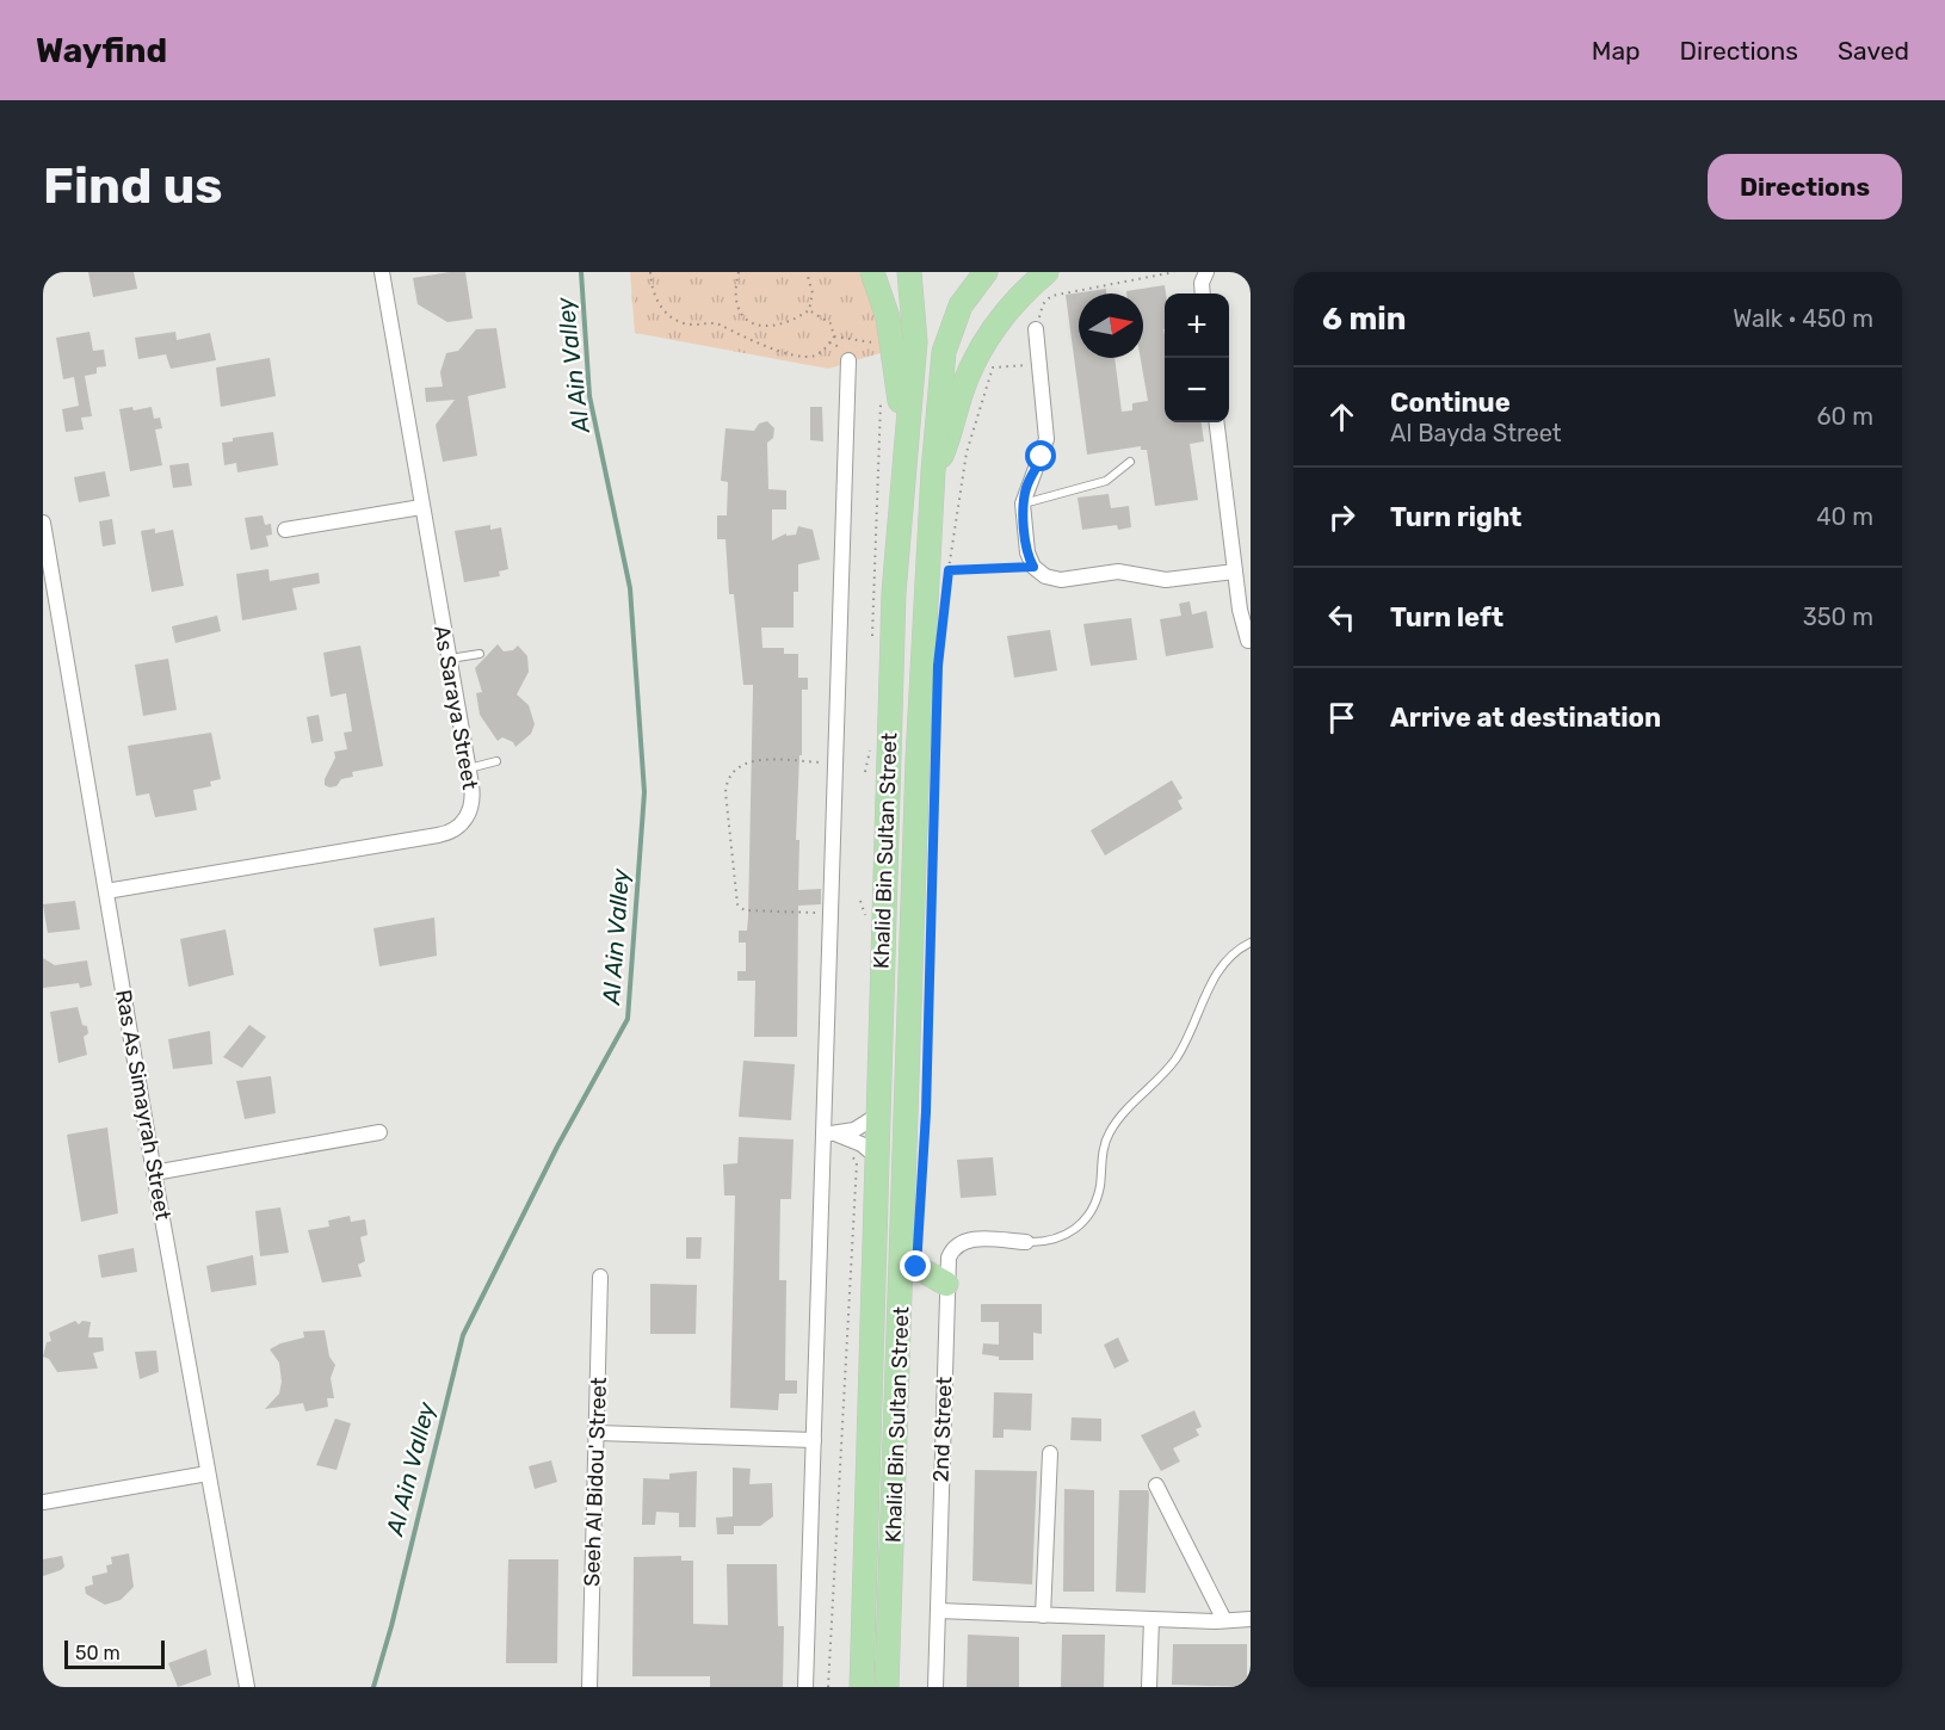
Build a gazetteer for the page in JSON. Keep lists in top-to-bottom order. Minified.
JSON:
{"streets":{"main road":["Khalid Bin Sultan Street"],"street":["As Saraya Street","Ras As Simayrah Street","2nd Street","Seeh Al Bidou' Street"]},"crossings":[["As Saraya Street","Ras As Simayrah Street"]],"water":["Al Ain Valley"],"scale_bar":"50 m","north":"right","page":{"header":"Wayfind","nav":["Map","Directions","Saved"],"buttons":"Directions","title":"Find us","heading":["6 min","Walk · 450 m"],"map_buttons":["+","−"],"list":[["Continue","Al Bayda Street","60 m"],["Turn right","40 m"],["Turn left","350 m"],"Arrive at destination"],"scale":"50 m"}}
